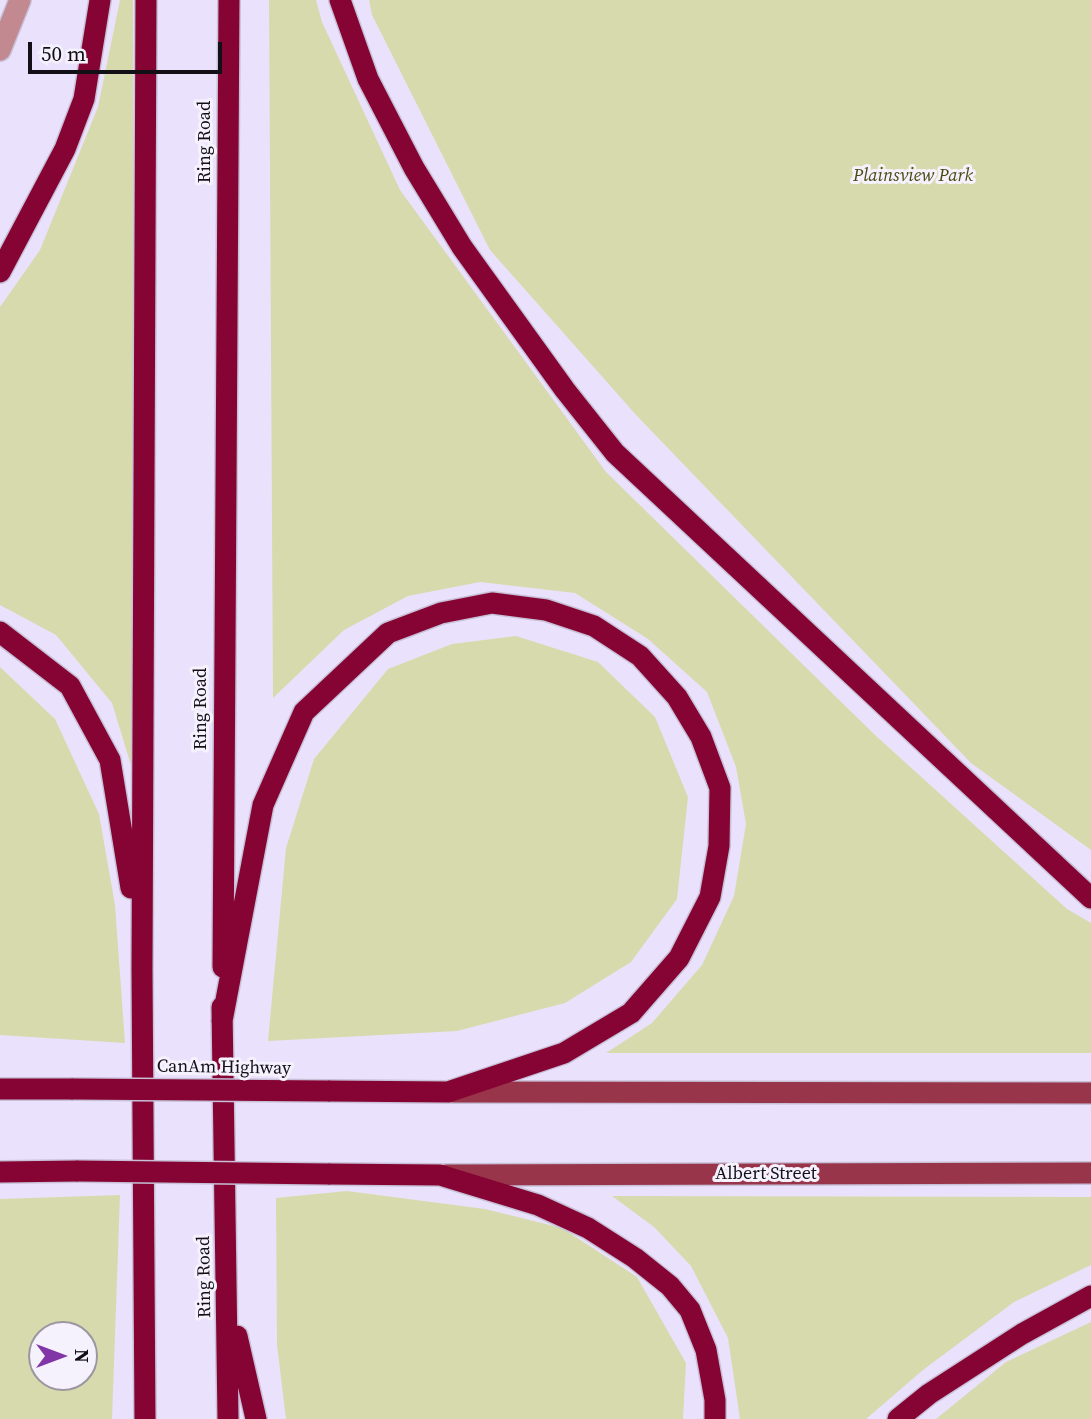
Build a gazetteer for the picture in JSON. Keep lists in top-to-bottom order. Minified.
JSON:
{"streets":{"highway":["Ring Road","CanAm Highway"],"main road":["Albert Street"]},"parks":["Plainsview Park"],"scale_bar":"50 m","north":"right"}
